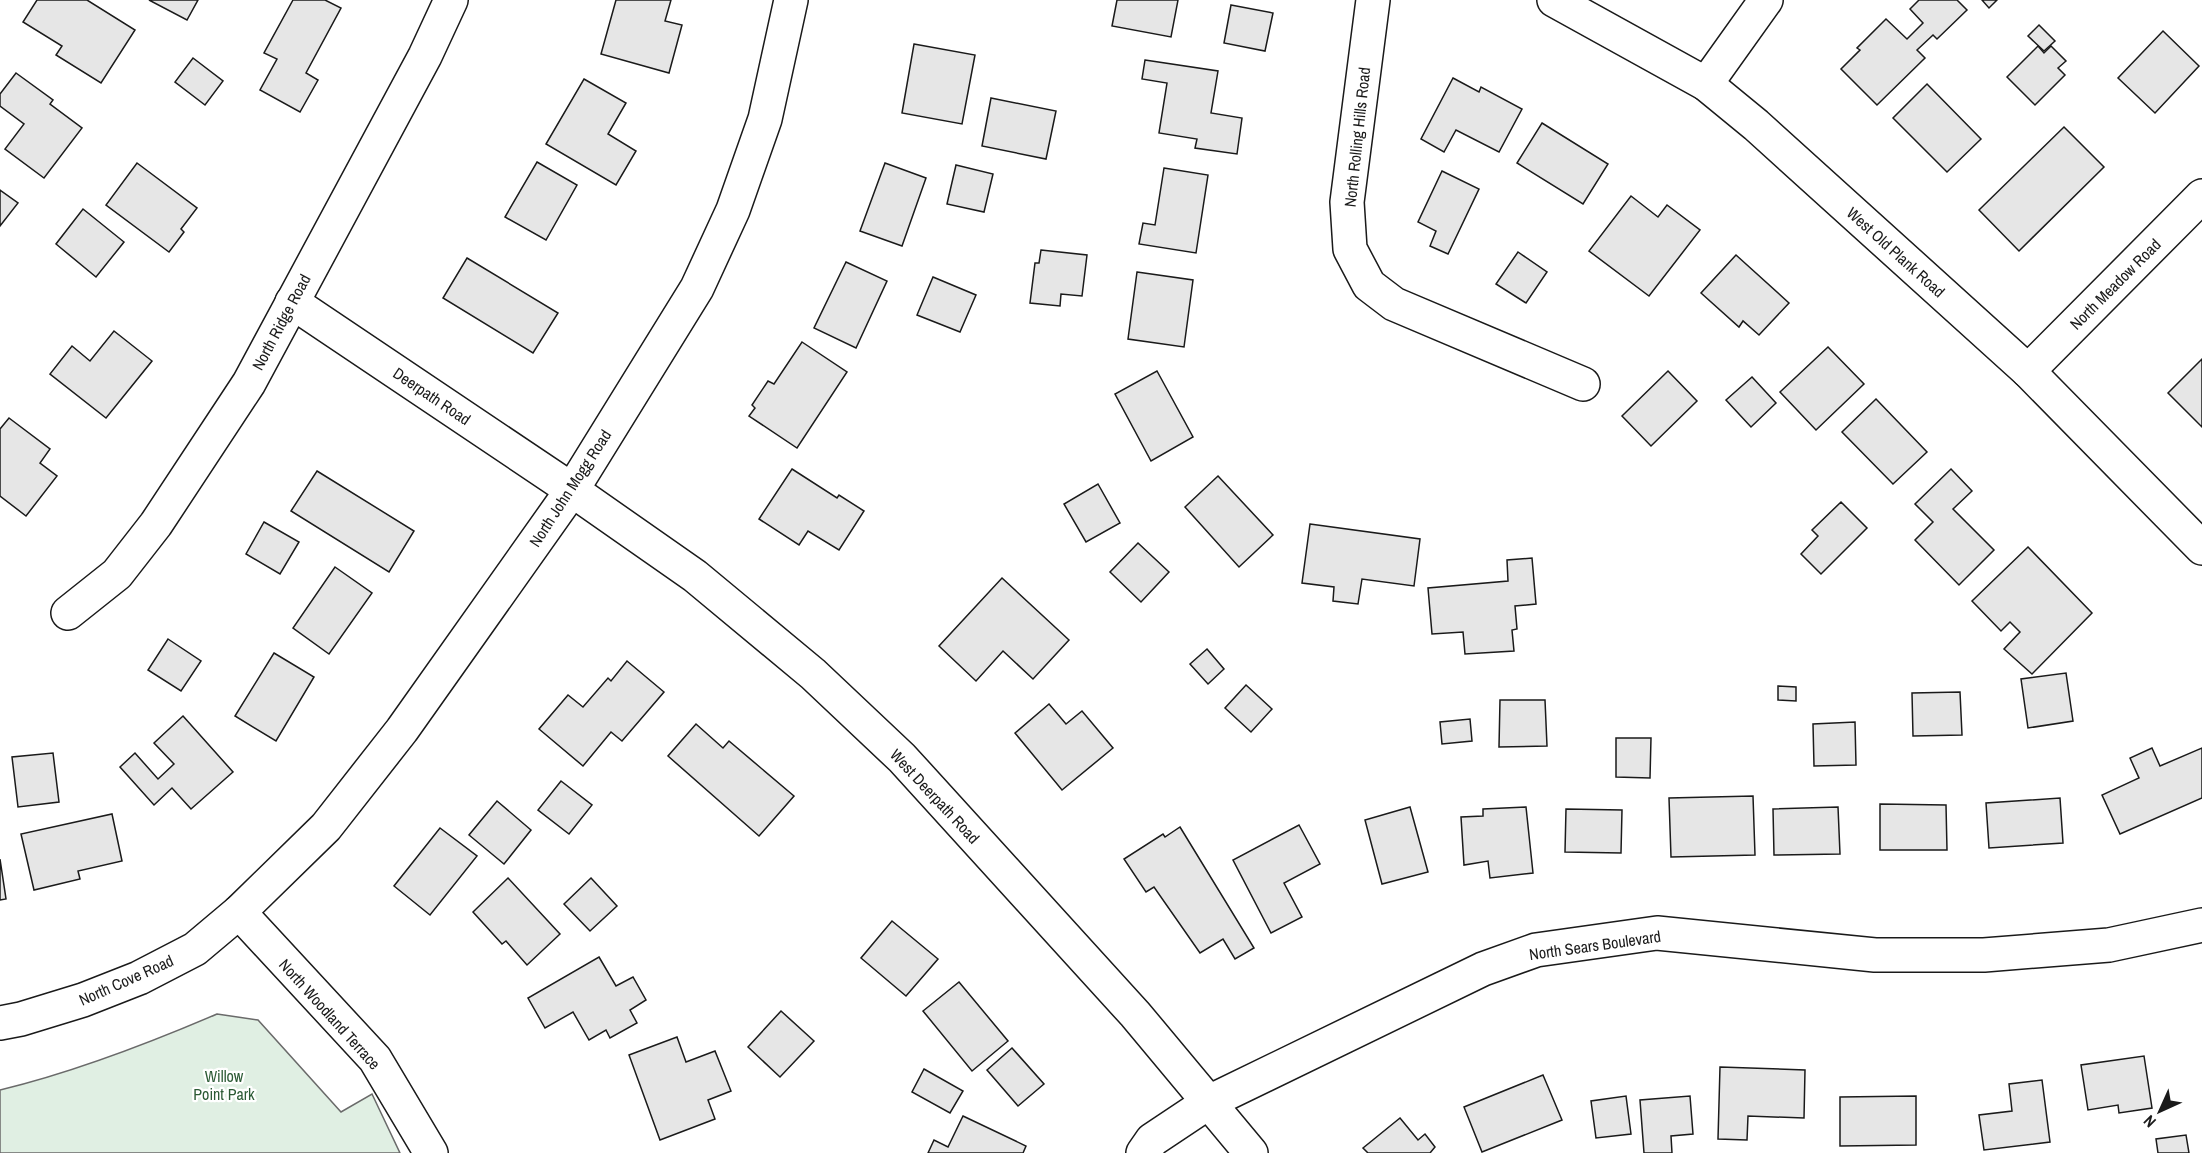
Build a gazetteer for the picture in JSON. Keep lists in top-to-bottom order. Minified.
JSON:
{"streets":{"street":["North Rolling Hills Road","West Old Plank Road","North Meadow Road","North Ridge Road","Deerpath Road","North John Mogg Road","West Deerpath Road","North Sears Boulevard","North Cove Road","North Woodland Terrace"]},"crossings":[["West Old Plank Road","North Meadow Road"],["North Ridge Road","Deerpath Road"],["Deerpath Road","North John Mogg Road"],["Deerpath Road","West Deerpath Road"],["North John Mogg Road","West Deerpath Road"],["North John Mogg Road","North Cove Road"],["North John Mogg Road","North Woodland Terrace"],["West Deerpath Road","North Sears Boulevard"],["North Cove Road","North Woodland Terrace"]],"parks":["Willow Point Park"],"north":"bottom left"}
